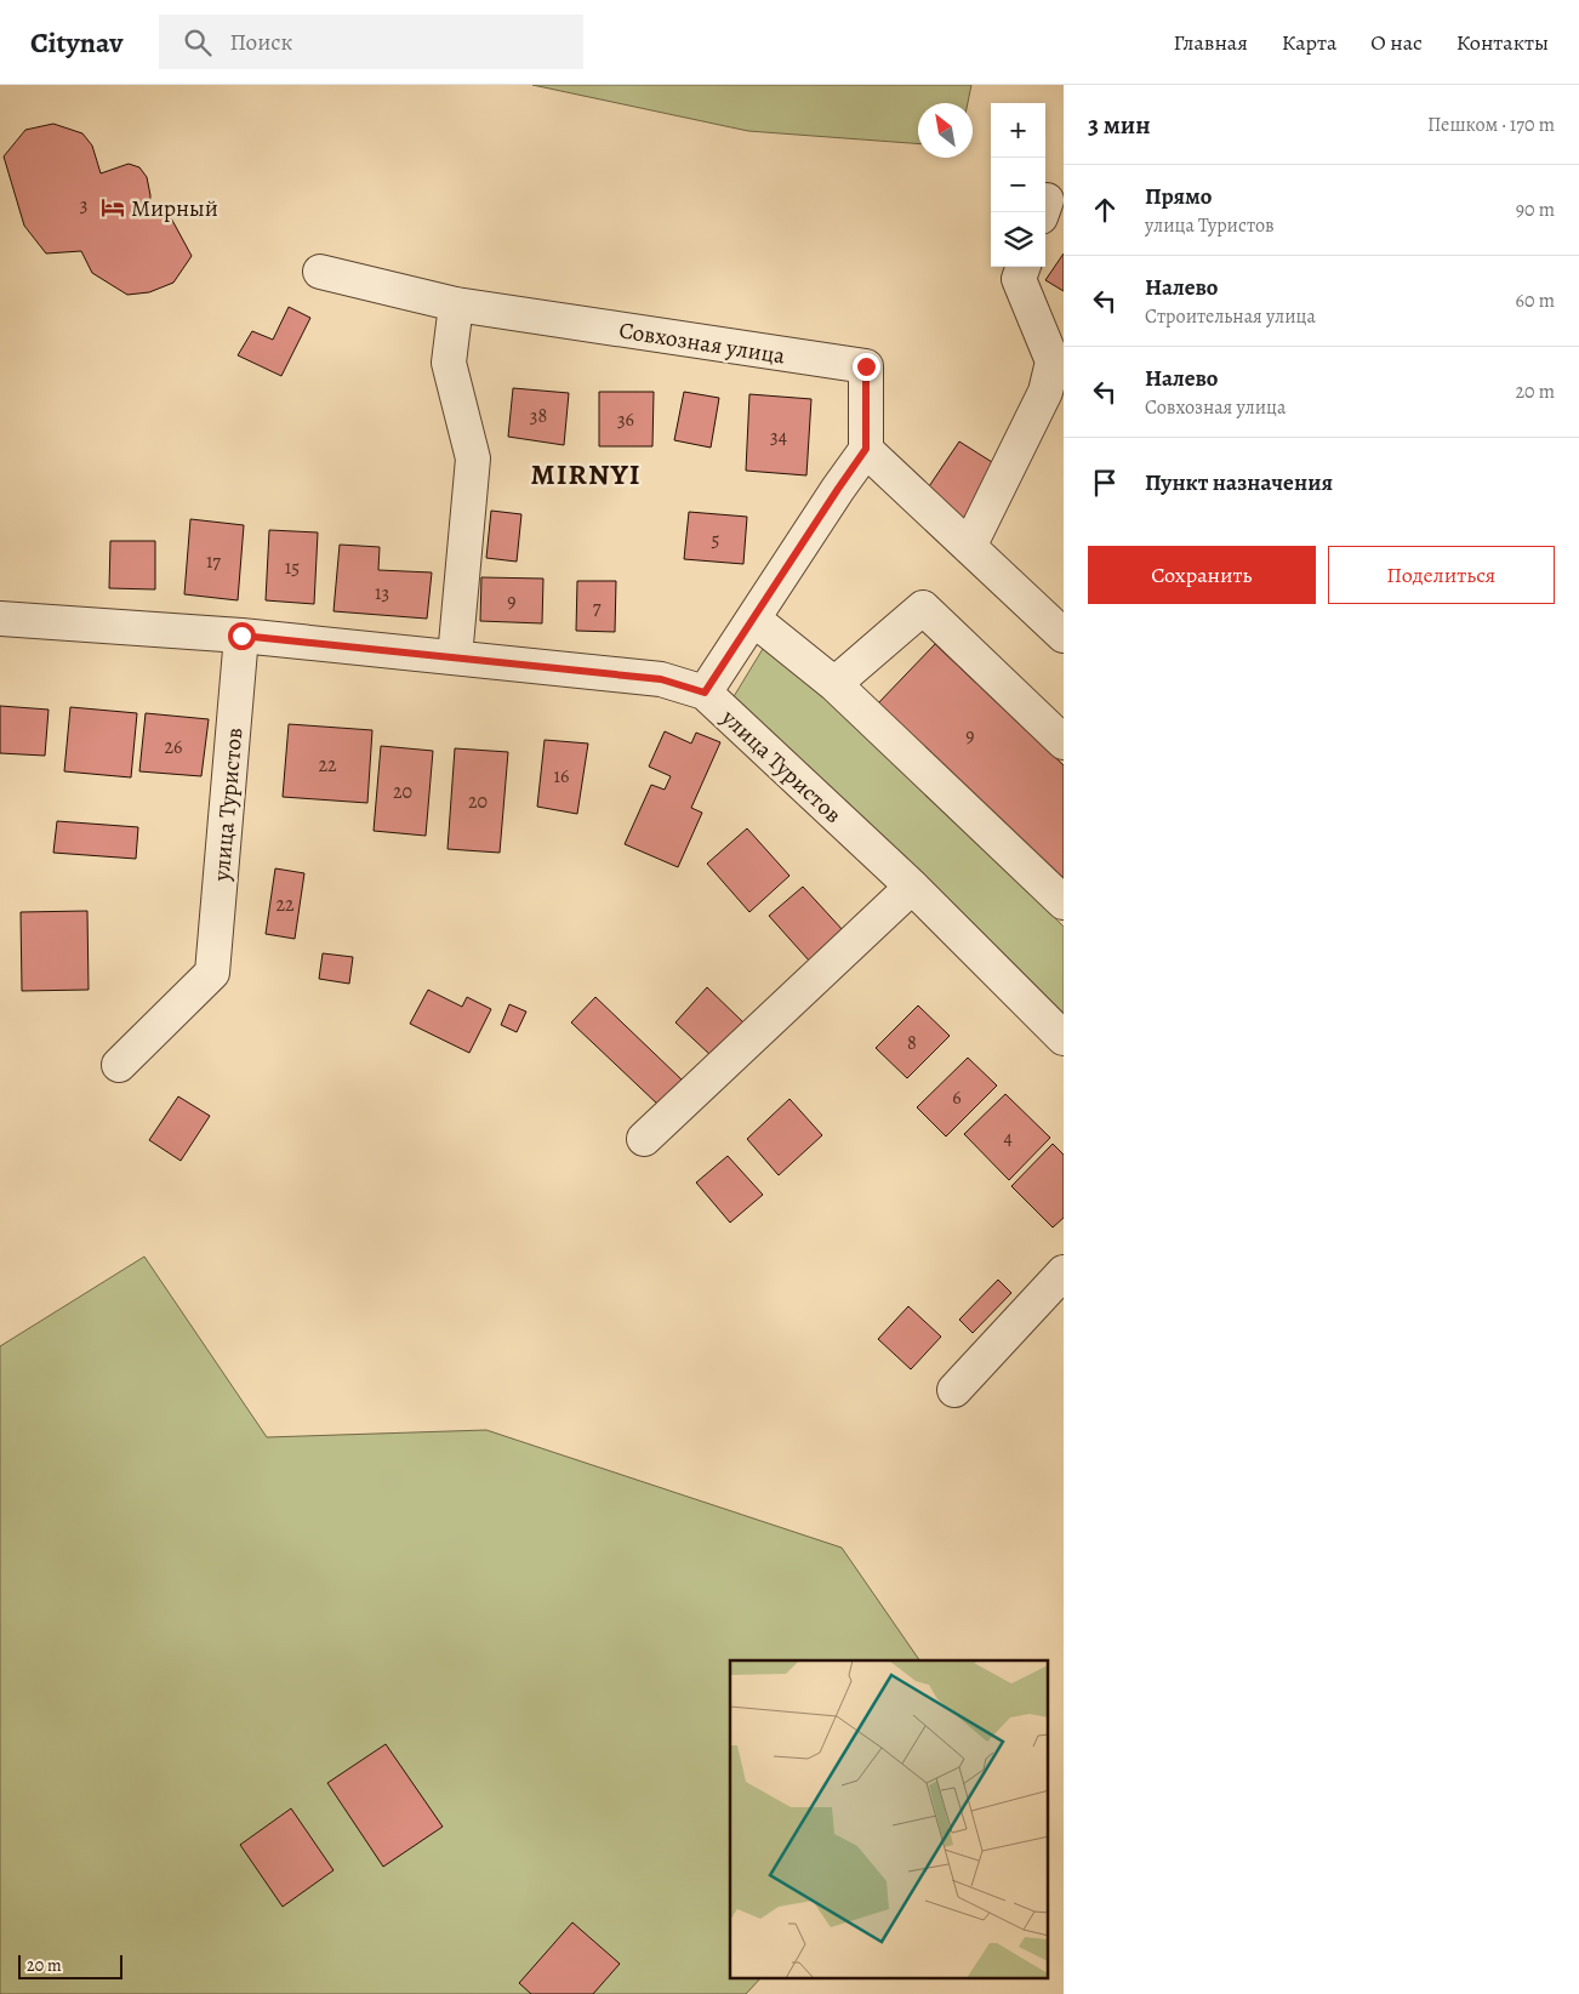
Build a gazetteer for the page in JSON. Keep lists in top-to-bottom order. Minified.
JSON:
{"streets":{"street":["Совхозная улица","улица Туристов"]},"districts":["MIRNYI"],"places":{"hotel":["Мирный"]},"house_numbers":["3","38","36","34","5","17","15","13","9","7","9","26","22","16","20","20","22","8","6","4"],"scale_bar":"20 m","north":"top left","page":{"header":"Citynav","search":"Поиск","nav":["Главная","Карта","О нас","Контакты"],"heading":["3 мин","Пешком · 170 m"],"map_buttons":["+","−"],"list":[["Прямо","улица Туристов","90 m"],["Налево","Строительная улица","60 m"],["Налево","Совхозная улица","20 m"],"Пункт назначения"],"buttons":["Сохранить","Поделиться"],"scale":"20 m"}}
